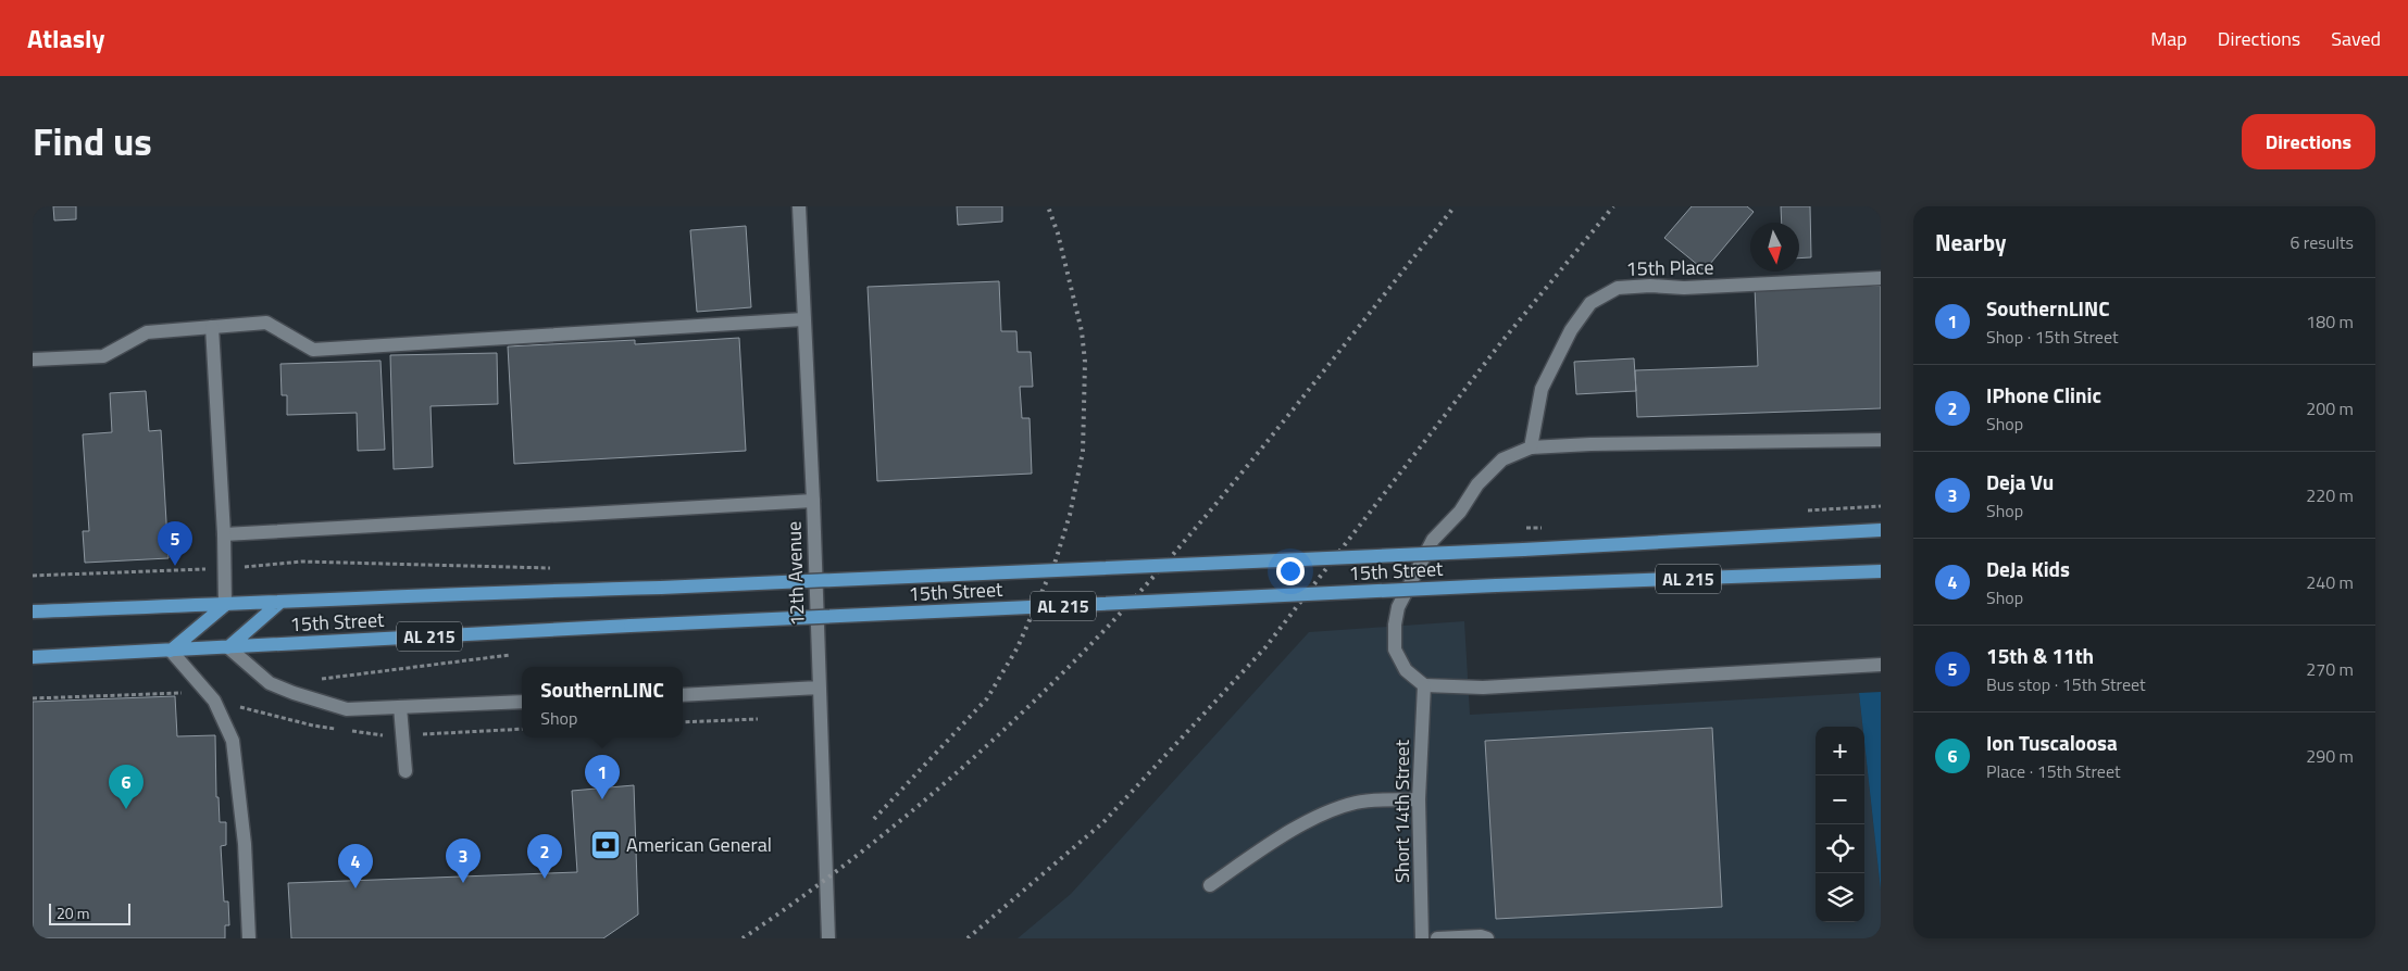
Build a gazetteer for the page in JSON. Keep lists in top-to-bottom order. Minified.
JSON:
{"streets":{"main road":["15th Street","AL 215"],"street":["15th Place","12th Avenue","Short 14th Street"]},"places":{"bank":["American General"]},"scale_bar":"20 m","north":"bottom","page":{"header":"Atlasly","nav":["Map","Directions","Saved"],"title":"Find us","buttons":"Directions","heading":["Nearby","6 results"],"list":[{"mark":"1","name":"SouthernLINC","note":"Shop · 15th Street","value":"180 m"},{"mark":"2","name":"IPhone Clinic","note":"Shop","value":"200 m"},{"mark":"3","name":"Deja Vu","note":"Shop","value":"220 m"},{"mark":"4","name":"DeJa Kids","note":"Shop","value":"240 m"},{"mark":"5","name":"15th & 11th","note":"Bus stop · 15th Street","value":"270 m"},{"mark":"6","name":"Ion Tuscaloosa","note":"Place · 15th Street","value":"290 m"}],"pins":["5","1","6","2","3","4"],"popup":["SouthernLINC","Shop"],"map_buttons":["+","−"],"scale":"20 m"}}
